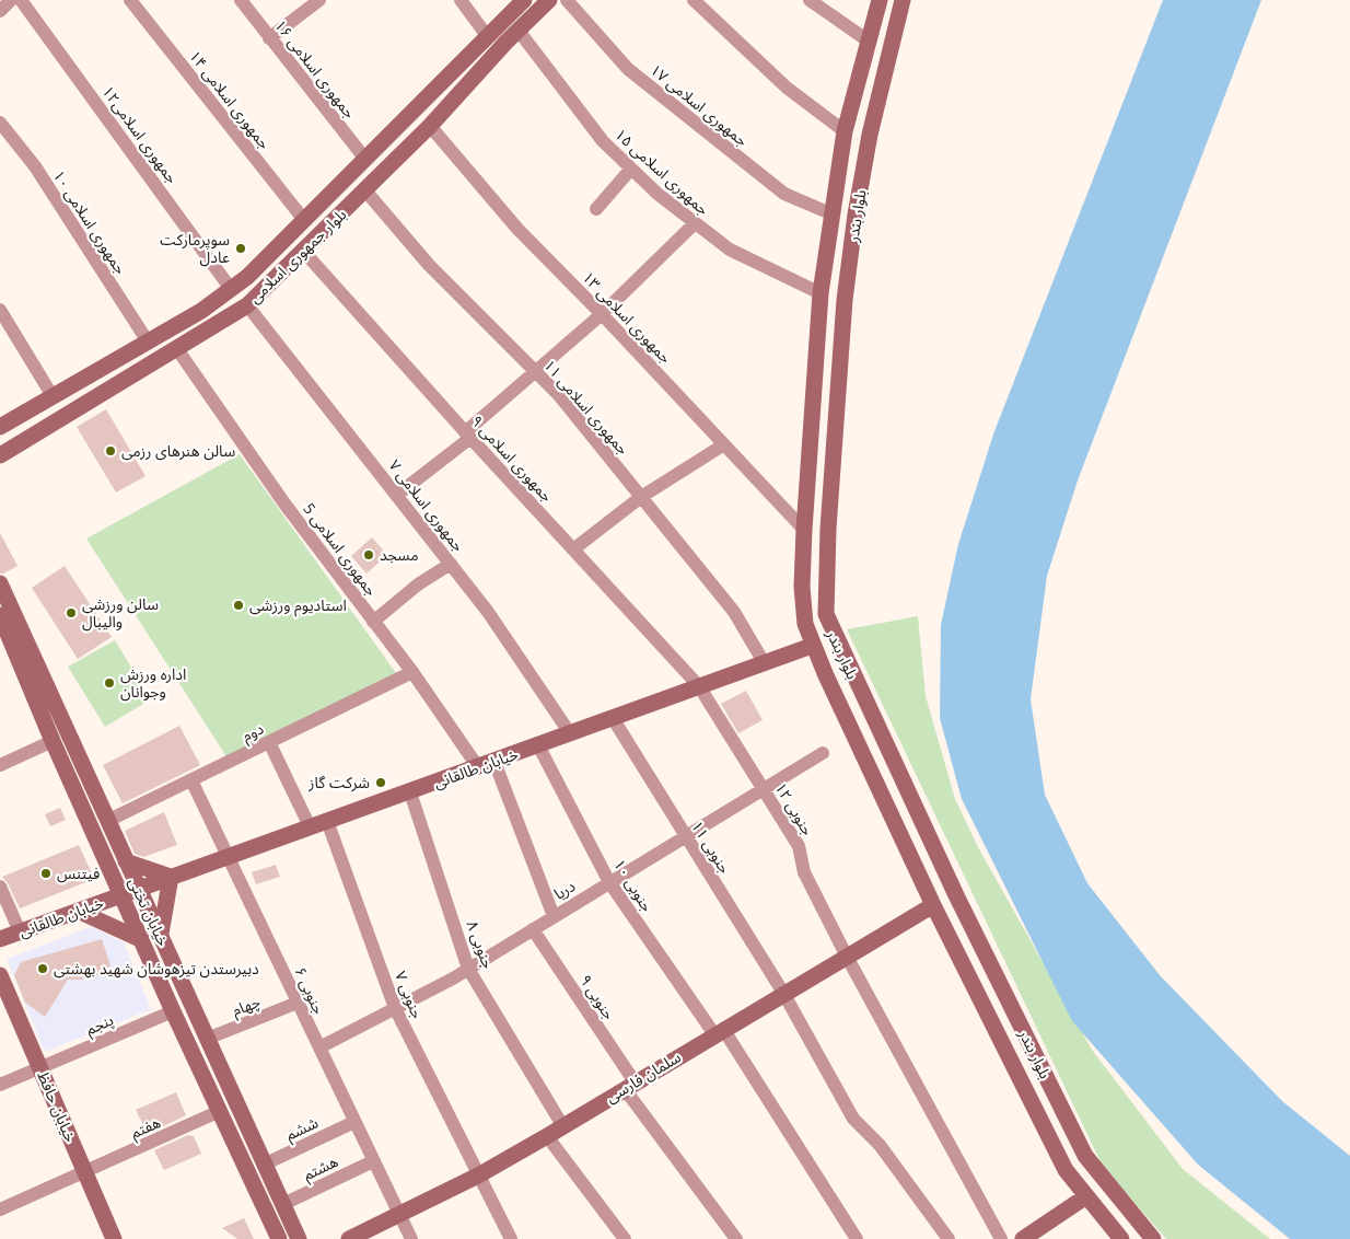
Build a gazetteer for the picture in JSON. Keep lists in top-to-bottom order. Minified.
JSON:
{"streets":{"main road":["بلوار بندر","بلوار جمهوری اسلامی","خیابان طالقانی","خیابان تختی","سلمان فارسی","خیابان حافظ"],"street":["جمهوری اسلامی ۱۶","جمهوری اسلامی ۱۴","جمهوری اسلامی ۱۷","جمهوری اسلامی۱۲","جمهوری اسلامی ۱۵","جمهوری اسلامی ۱۰","جمهوری اسلامی ۱۳","جمهوری اسلامی ۱۱","جمهوری اسلامی ۹","جمهوری اسلامی ۷","جمهوری اسلامی 5","دوم","۱۲ جنوبی","۱۱ جنوبی","۱۰ جنوبی","دریا","۸ جنوبی","۶ جنوبی","۷ جنوبی","۹ جنوبی","چهام","پنجم","هفتم","ششم","هشتم"]},"crossings":[["جمهوری اسلامی ۱۶","بلوار جمهوری اسلامی"],["جمهوری اسلامی ۱۴","بلوار جمهوری اسلامی"],["جمهوری اسلامی ۱۷","بلوار بندر"],["جمهوری اسلامی۱۲","بلوار جمهوری اسلامی"],["جمهوری اسلامی ۱۵","بلوار بندر"],["جمهوری اسلامی ۱۵","بلوار جمهوری اسلامی"],["بلوار بندر","جمهوری اسلامی ۱۳"],["بلوار بندر","خیابان طالقانی"],["بلوار بندر","سلمان فارسی"],["جمهوری اسلامی ۱۰","بلوار جمهوری اسلامی"],["بلوار جمهوری اسلامی","جمهوری اسلامی ۱۳"],["بلوار جمهوری اسلامی","جمهوری اسلامی ۱۱"],["بلوار جمهوری اسلامی","جمهوری اسلامی ۹"],["بلوار جمهوری اسلامی","جمهوری اسلامی ۷"],["بلوار جمهوری اسلامی","جمهوری اسلامی 5"],["جمهوری اسلامی ۱۱","خیابان طالقانی"],["جمهوری اسلامی ۹","خیابان طالقانی"],["جمهوری اسلامی ۹","۱۲ جنوبی"],["جمهوری اسلامی ۷","خیابان طالقانی"],["جمهوری اسلامی 5","دوم"],["جمهوری اسلامی 5","خیابان طالقانی"],["دوم","خیابان تختی"],["دوم","۶ جنوبی"],["خیابان طالقانی","۱۲ جنوبی"],["خیابان طالقانی","۱۱ جنوبی"],["خیابان طالقانی","۱۰ جنوبی"],["خیابان طالقانی","خیابان تختی"],["خیابان طالقانی","۸ جنوبی"],["خیابان طالقانی","۶ جنوبی"],["خیابان طالقانی","۷ جنوبی"],["۱۲ جنوبی","دریا"],["۱۲ جنوبی","سلمان فارسی"],["۱۱ جنوبی","دریا"],["۱۱ جنوبی","سلمان فارسی"],["۱۰ جنوبی","دریا"],["۱۰ جنوبی","سلمان فارسی"],["دریا","۸ جنوبی"],["دریا","۶ جنوبی"],["دریا","۷ جنوبی"],["دریا","۹ جنوبی"],["خیابان تختی","چهام"],["خیابان تختی","پنجم"],["خیابان تختی","هفتم"],["خیابان تختی","ششم"],["خیابان تختی","هشتم"],["۸ جنوبی","سلمان فارسی"],["۶ جنوبی","چهام"],["۶ جنوبی","سلمان فارسی"],["۶ جنوبی","ششم"],["۶ جنوبی","هشتم"],["۷ جنوبی","سلمان فارسی"],["۹ جنوبی","سلمان فارسی"],["پنجم","خیابان حافظ"],["خیابان حافظ","هفتم"]],"places":["سوپرمارکت عادل","سالن هنرهای رزمی","مسجد","استادیوم ورزشی","سالن ورزشی والیبال","اداره ورزش وجوانان","شرکت گاز","فیتنس","دبیرستدن تیزهوشان شهید بهشتی"]}
